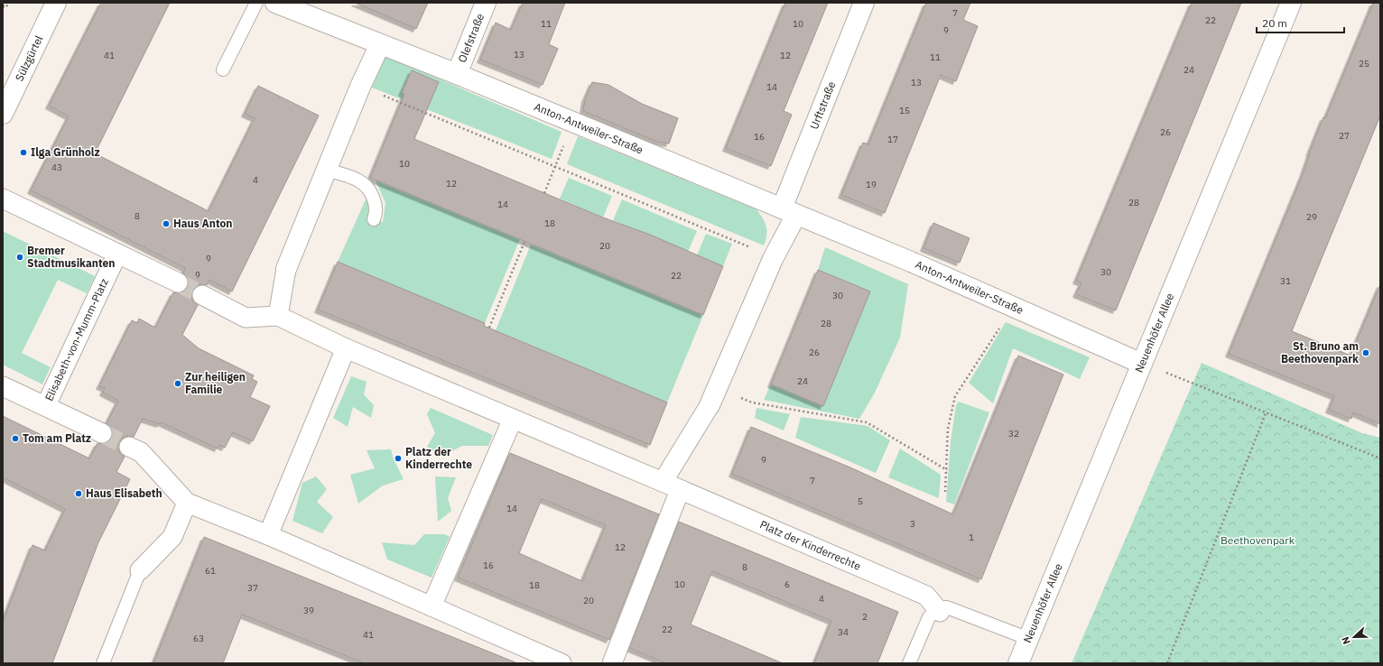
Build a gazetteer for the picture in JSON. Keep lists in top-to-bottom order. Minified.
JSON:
{"streets":{"street":["Olefstraße","Sülzgürtel","Urftstraße","Anton-Antweiler-Straße","Neuenhöfer Allee","Elisabeth-von-Mumm-Platz","Platz der Kinderrechte"]},"crossings":[["Olefstraße","Anton-Antweiler-Straße"],["Urftstraße","Anton-Antweiler-Straße"],["Anton-Antweiler-Straße","Neuenhöfer Allee"]],"parks":["Beethovenpark"],"places":["Ilga Grünholz","Haus Anton","Bremer Stadtmusikanten","St. Bruno am Beethovenpark","Zur heiligen Familie","Tom am Platz","Platz der Kinderrechte","Haus Elisabeth"],"house_numbers":["7","22","11","10","9","13","41","12","11","25","24","13","14","15","26","27","16","17","10","43","4","12","19","28","14","8","29","18","20","9","30","9","22","31","30","28","26","24","32","9","7","5","14","3","1","12","16","8","61","10","6","18","37","4","20","39","2","22","34","41","63"],"scale_bar":"20 m","north":"left"}
